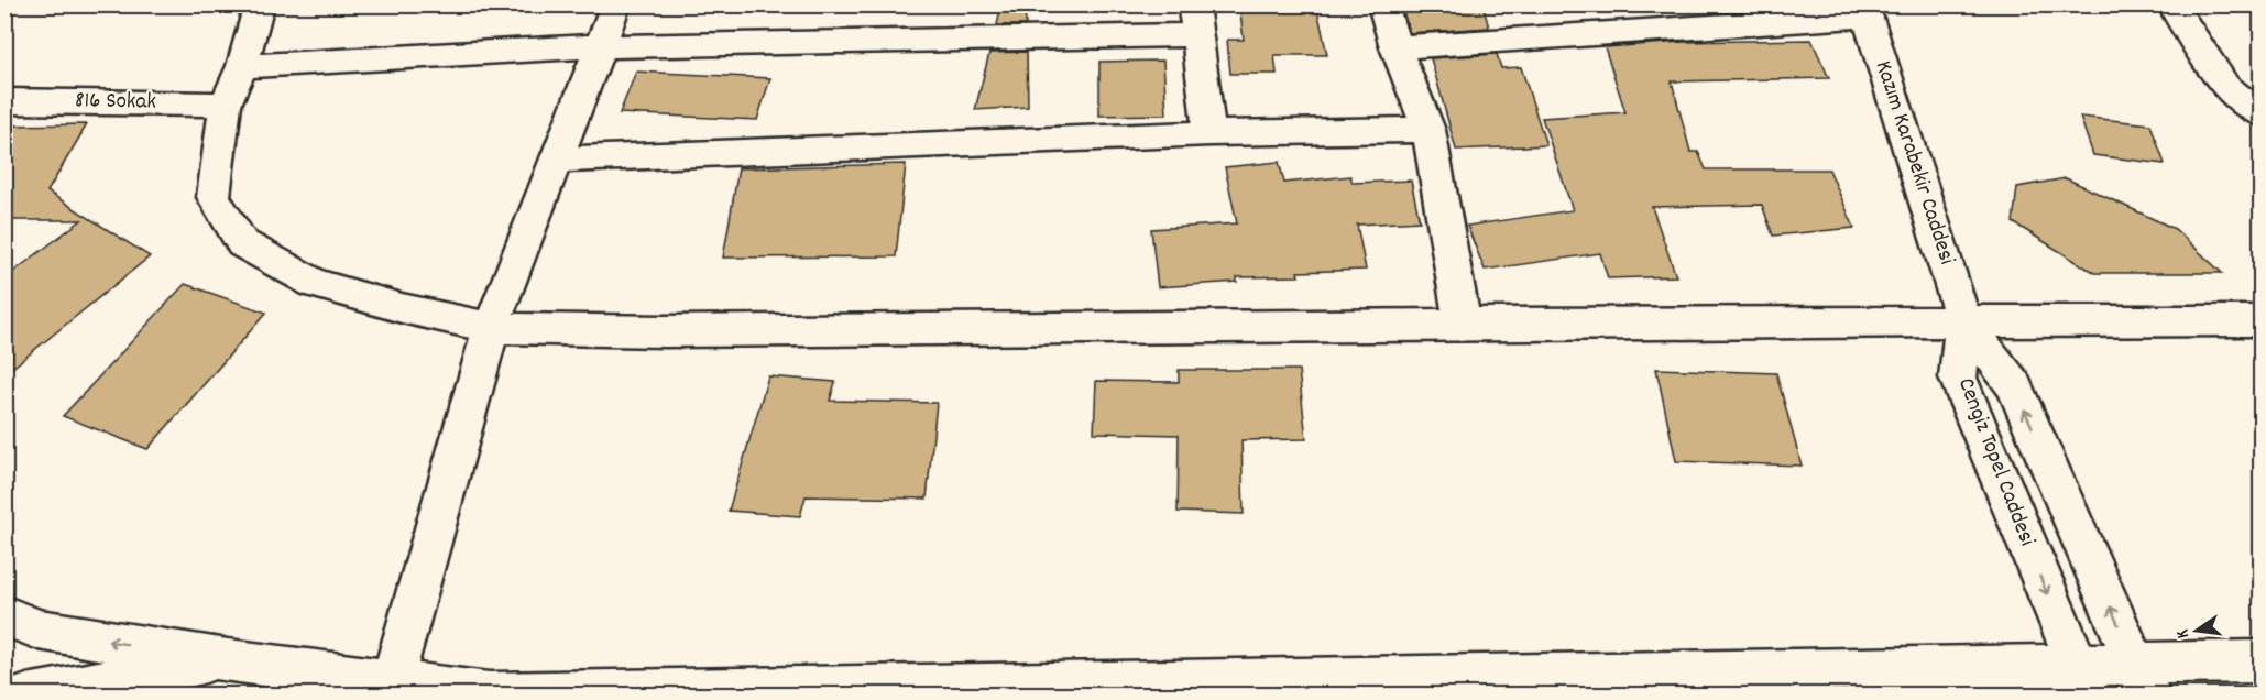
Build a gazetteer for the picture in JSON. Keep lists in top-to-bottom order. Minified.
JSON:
{"streets":{"street":["816 Sokak","Kazım Karabekir Caddesi","Cengiz Topel Caddesi"]},"crossings":[["Kazım Karabekir Caddesi","Cengiz Topel Caddesi"]],"north":"left"}
